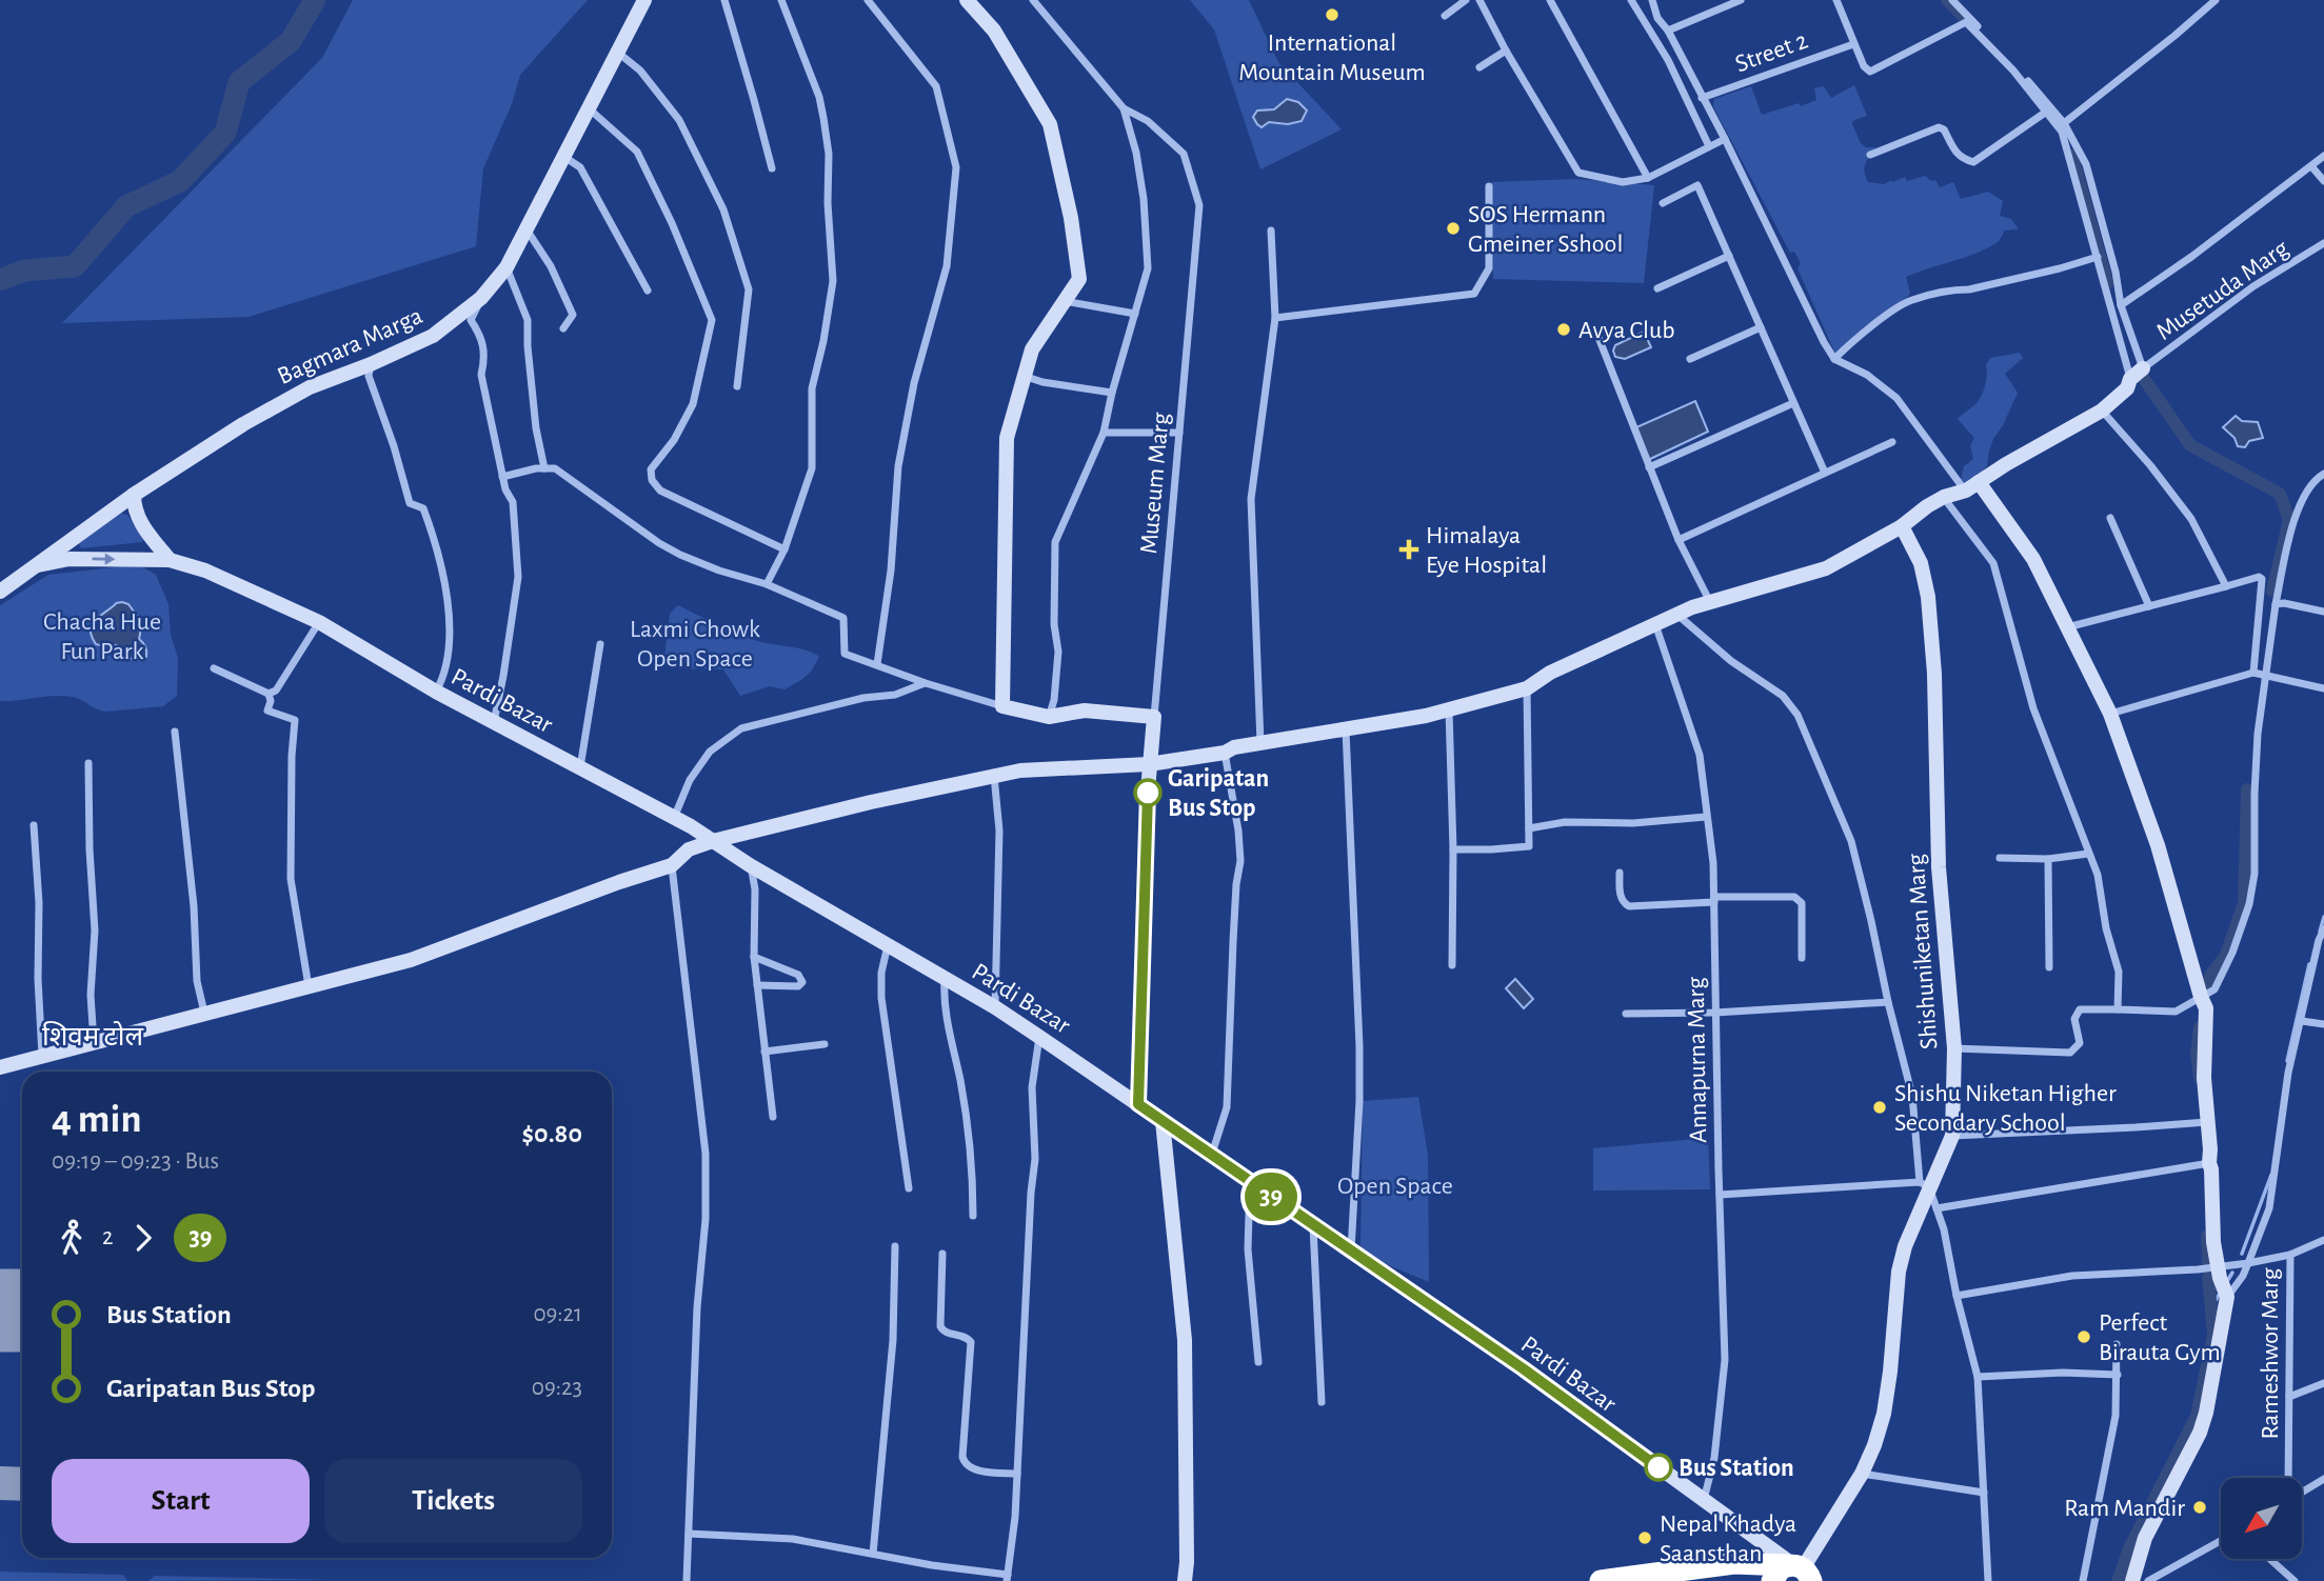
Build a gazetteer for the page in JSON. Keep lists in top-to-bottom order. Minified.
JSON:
{"streets":{"main road":["Bagmara Marga","Pardi Bazar","Shishuniketan Marg"],"street":["Street 2","Musetuda Marg","Museum Marg","Annapurna Marg","Rameshwor Marg"]},"crossings":[["Bagmara Marga","Pardi Bazar"],["Pardi Bazar","Shishuniketan Marg"],["Pardi Bazar","Annapurna Marg"]],"districts":["शिवम टोल"],"parks":["Chacha Hue Fun Park","Laxmi Chowk Open Space","Open Space"],"places":{"other":["International Mountain Museum","SOS Hermann Gmeiner Sshool","Avya Club","Garipatan Bus Stop","Shishu Niketan Higher Secondary School","Perfect Birauta Gym","Bus Station","Ram Mandir","Nepal Khadya Saansthan"],"health":["Himalaya Eye Hospital"]},"lines":["bus line 39"],"north":"bottom left","page":{"on_map":"39","heading":["4 min","09:19 – 09:23 · Bus","$0.80"],"legs":["2","39"],"list":[{"name":"Bus Station","value":"09:21"},{"name":"Garipatan Bus Stop","value":"09:23"}],"buttons":["Start","Tickets"]}}
